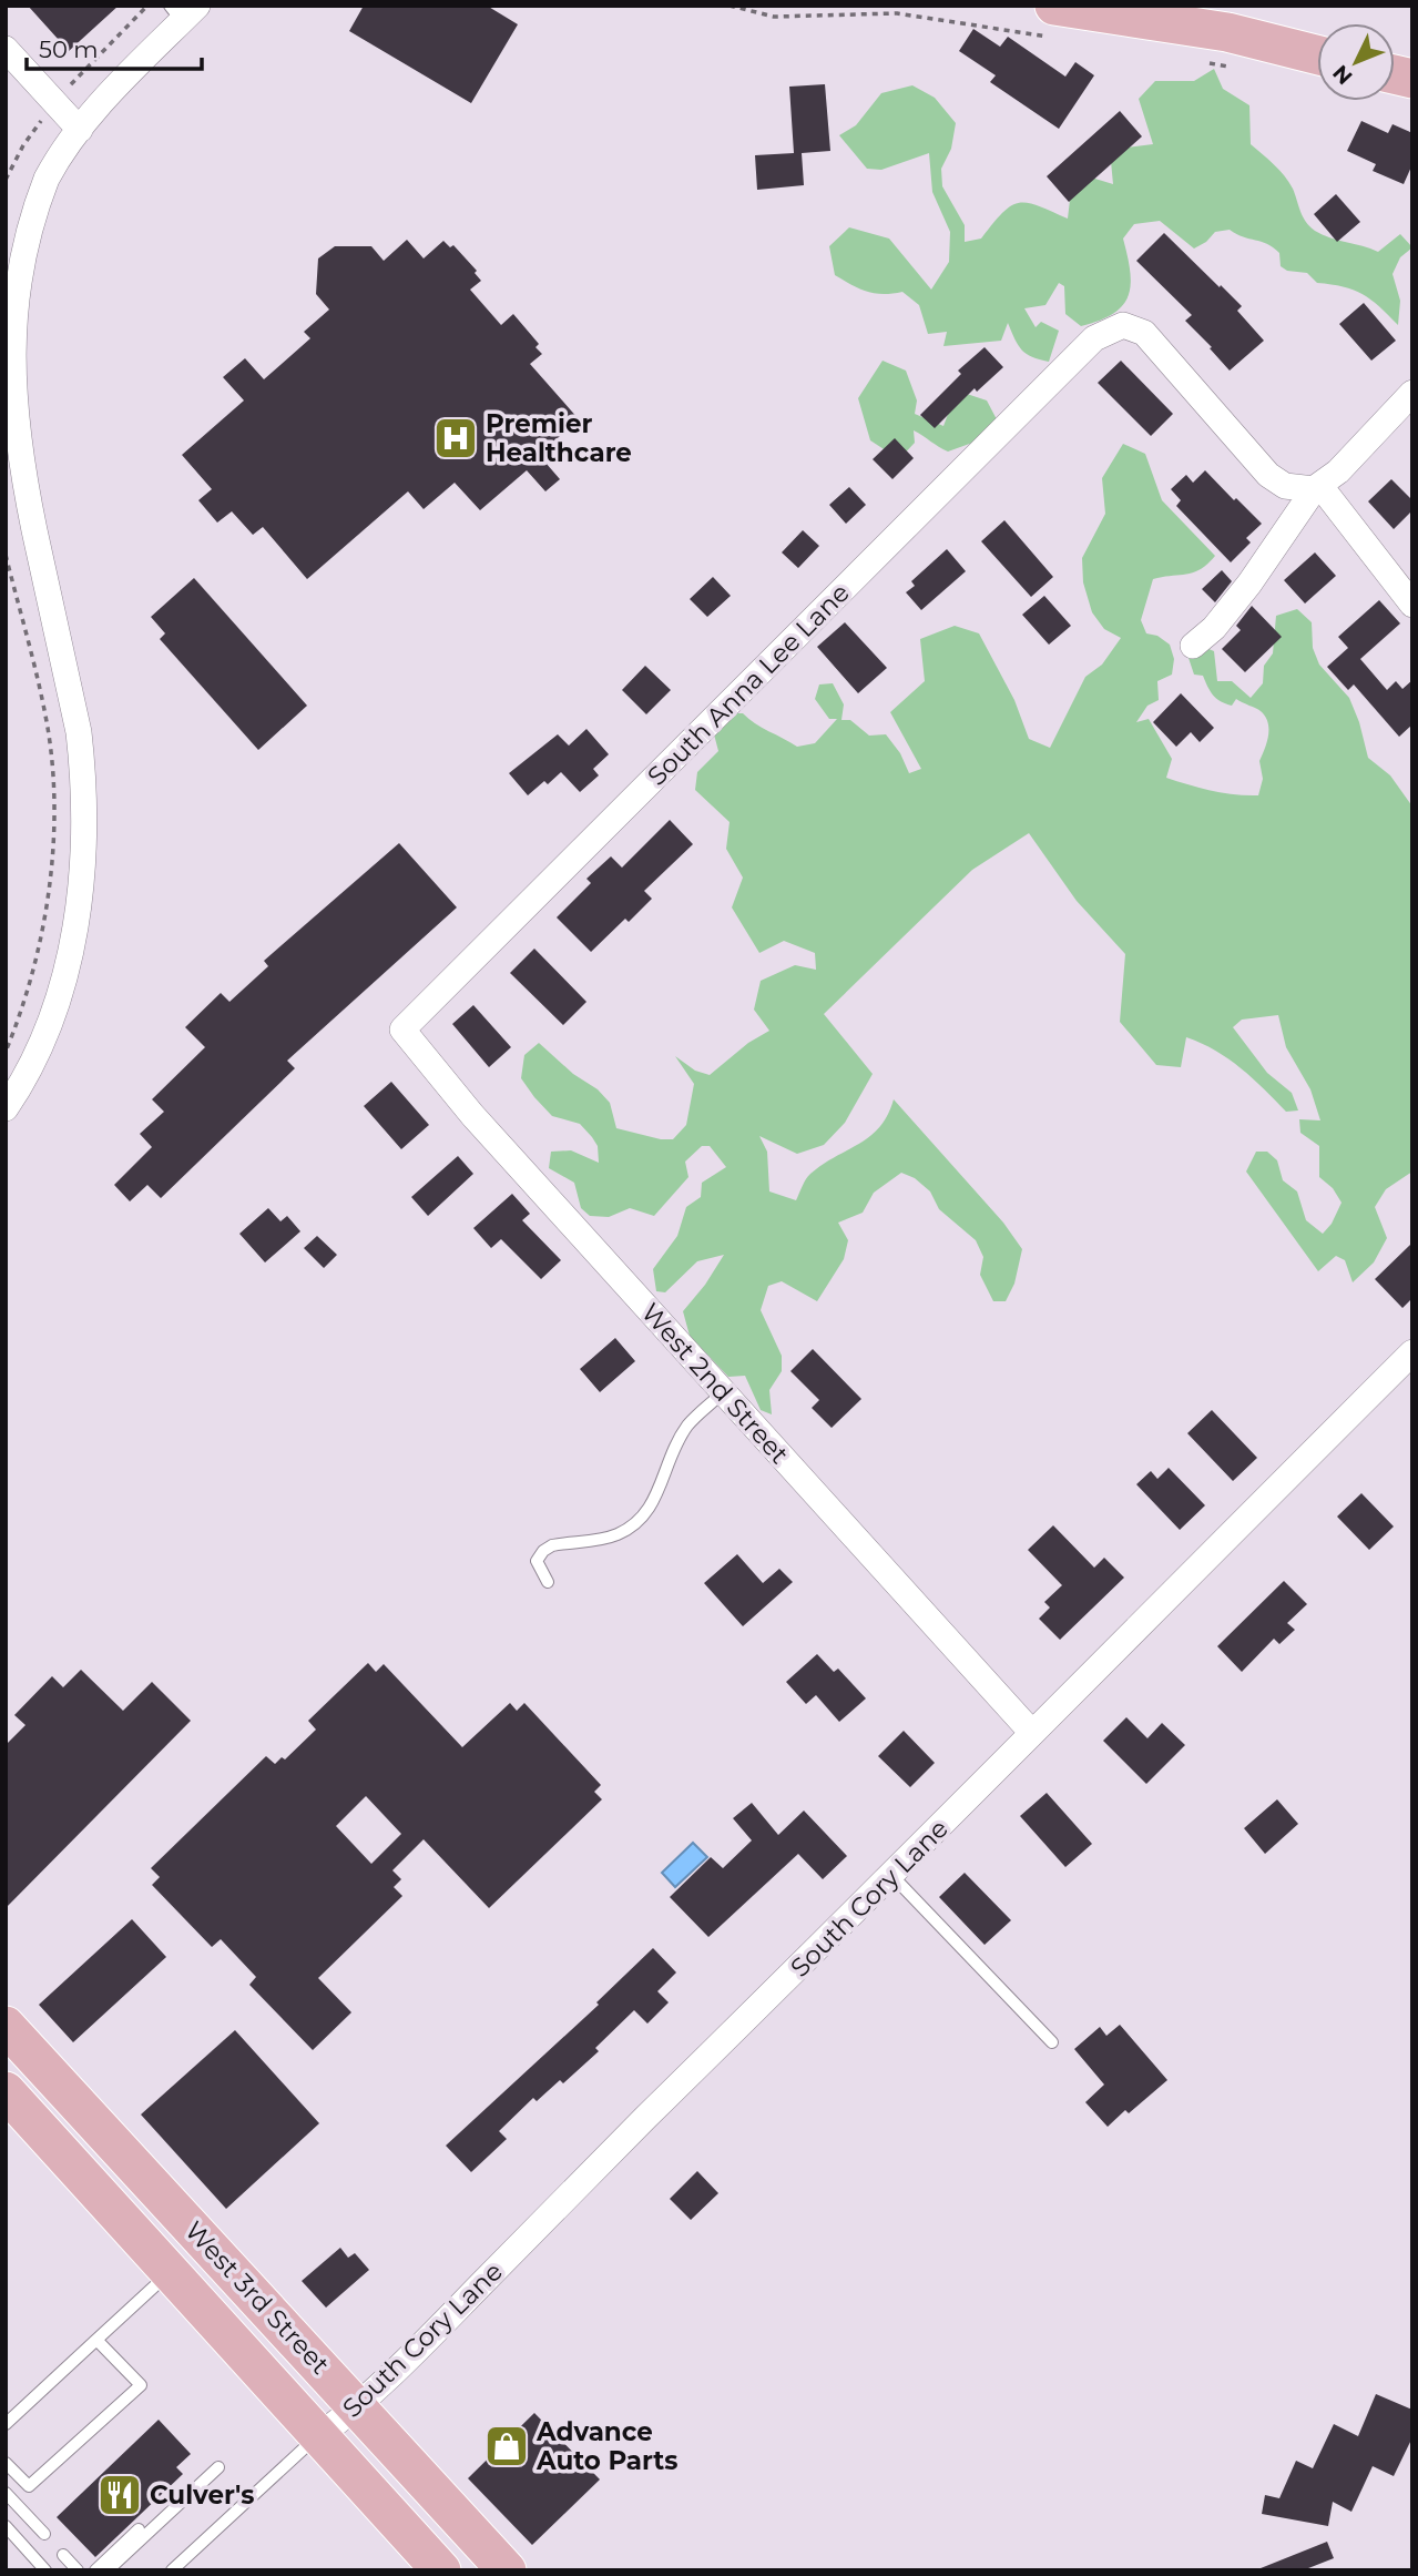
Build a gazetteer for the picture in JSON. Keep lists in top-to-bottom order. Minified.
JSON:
{"streets":{"main road":["West 3rd Street"],"street":["South Anna Lee Lane","West 2nd Street","South Cory Lane"]},"crossings":[["South Anna Lee Lane","West 2nd Street"],["West 2nd Street","South Cory Lane"],["South Cory Lane","West 3rd Street"]],"places":{"hospital":["Premier Healthcare"],"shop":["Advance Auto Parts"],"restaurant":["Culver's"]},"scale_bar":"50 m","north":"bottom left"}
